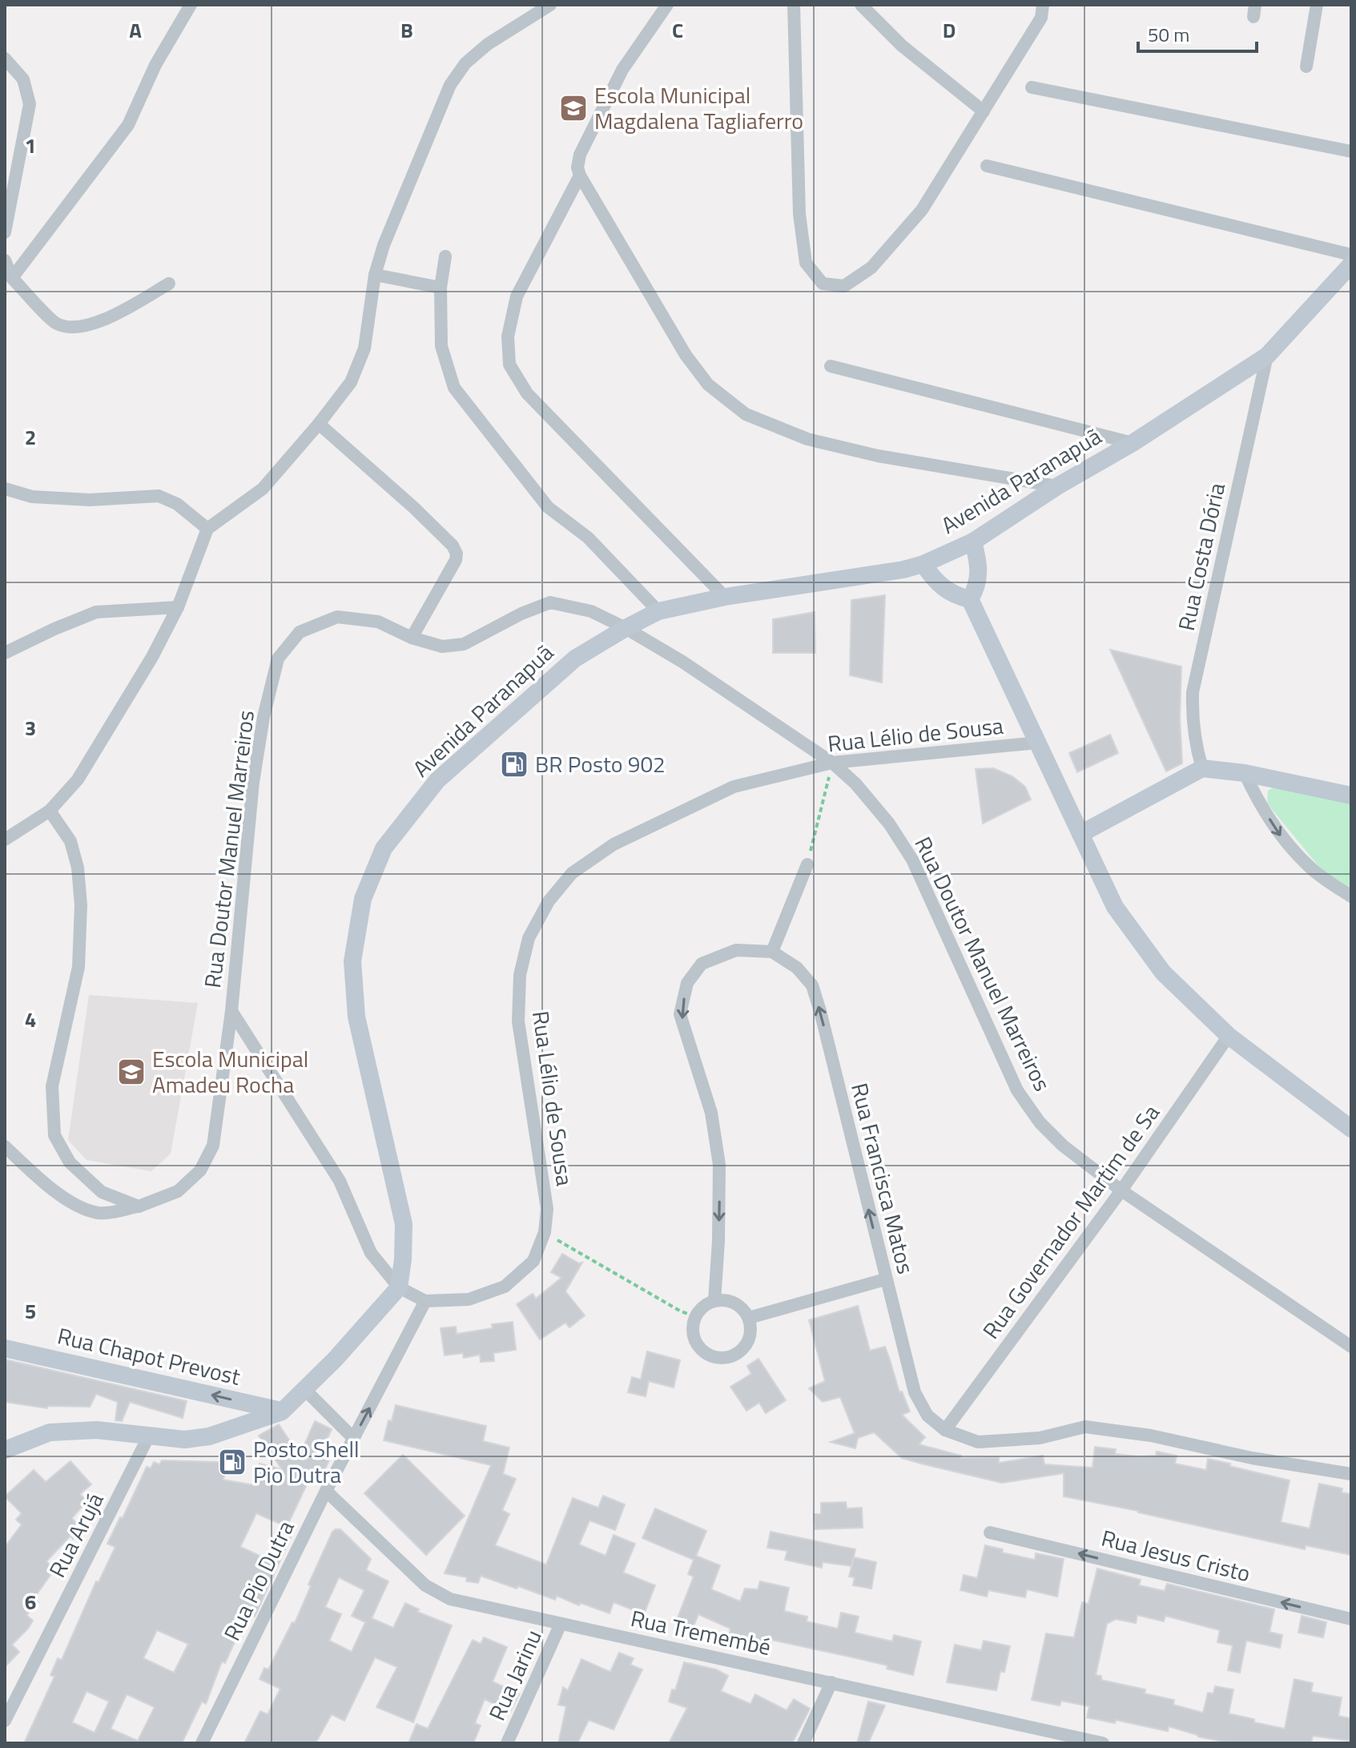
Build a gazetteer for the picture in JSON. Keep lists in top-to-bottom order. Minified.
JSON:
{"streets":{"street":["Avenida Paranapuã","Rua Costa Dória","Rua Lélio de Sousa","Rua Doutor Manuel Marreiros","Rua Francisca Matos","Rua Governador Martim de Sa","Rua Chapot Prevost","Rua Arujá","Rua Jesus Cristo","Rua Pio Dutra","Rua Tremembé","Rua Jarinu"]},"crossings":[["Avenida Paranapuã","Rua Costa Dória"],["Avenida Paranapuã","Rua Lélio de Sousa"],["Avenida Paranapuã","Rua Doutor Manuel Marreiros"],["Rua Lélio de Sousa","Rua Doutor Manuel Marreiros"],["Rua Lélio de Sousa","Rua Pio Dutra"],["Rua Doutor Manuel Marreiros","Rua Governador Martim de Sa"],["Rua Francisca Matos","Rua Governador Martim de Sa"],["Rua Pio Dutra","Rua Tremembé"],["Rua Tremembé","Rua Jarinu"]],"one_way":["Rua Francisca Matos","Rua Jesus Cristo"],"places":{"school or university":["Escola Municipal Magdalena Tagliaferro","Escola Municipal Amadeu Rocha"],"fuel station":["BR Posto 902","Posto Shell Pio Dutra"]},"scale_bar":"50 m","grid":{"columns":["A","B","C","D"],"rows":["1","2","3","4","5","6"]}}
